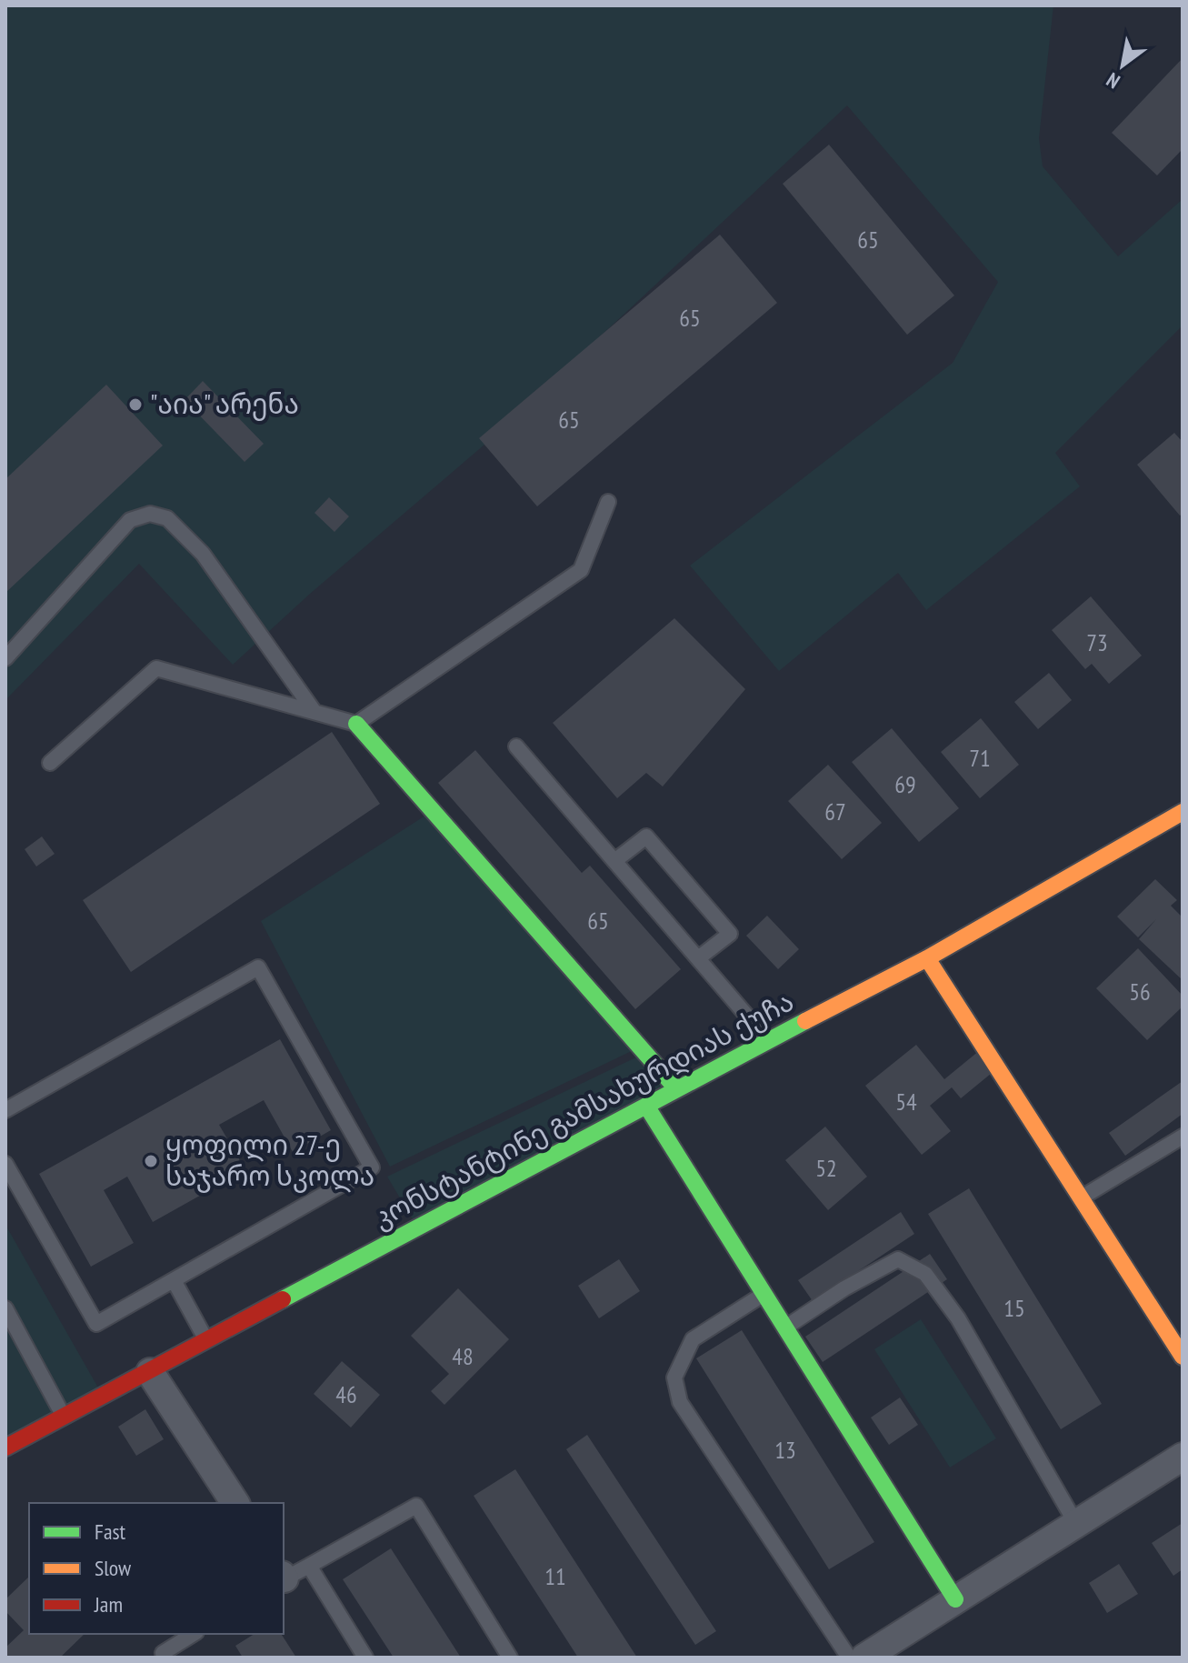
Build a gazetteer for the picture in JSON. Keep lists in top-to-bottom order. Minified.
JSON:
{"streets":{"street":["კონსტანტინე გამსახურდიას ქუჩა"]},"places":["\"აია\" არენა","ყოფილი 27-ე საჯარო სკოლა"],"house_numbers":["65","65","65","73","71","69","67","65","56","54","52","15","48","46","13","11"],"legend":["Fast","Slow","Jam"],"north":"bottom left"}
